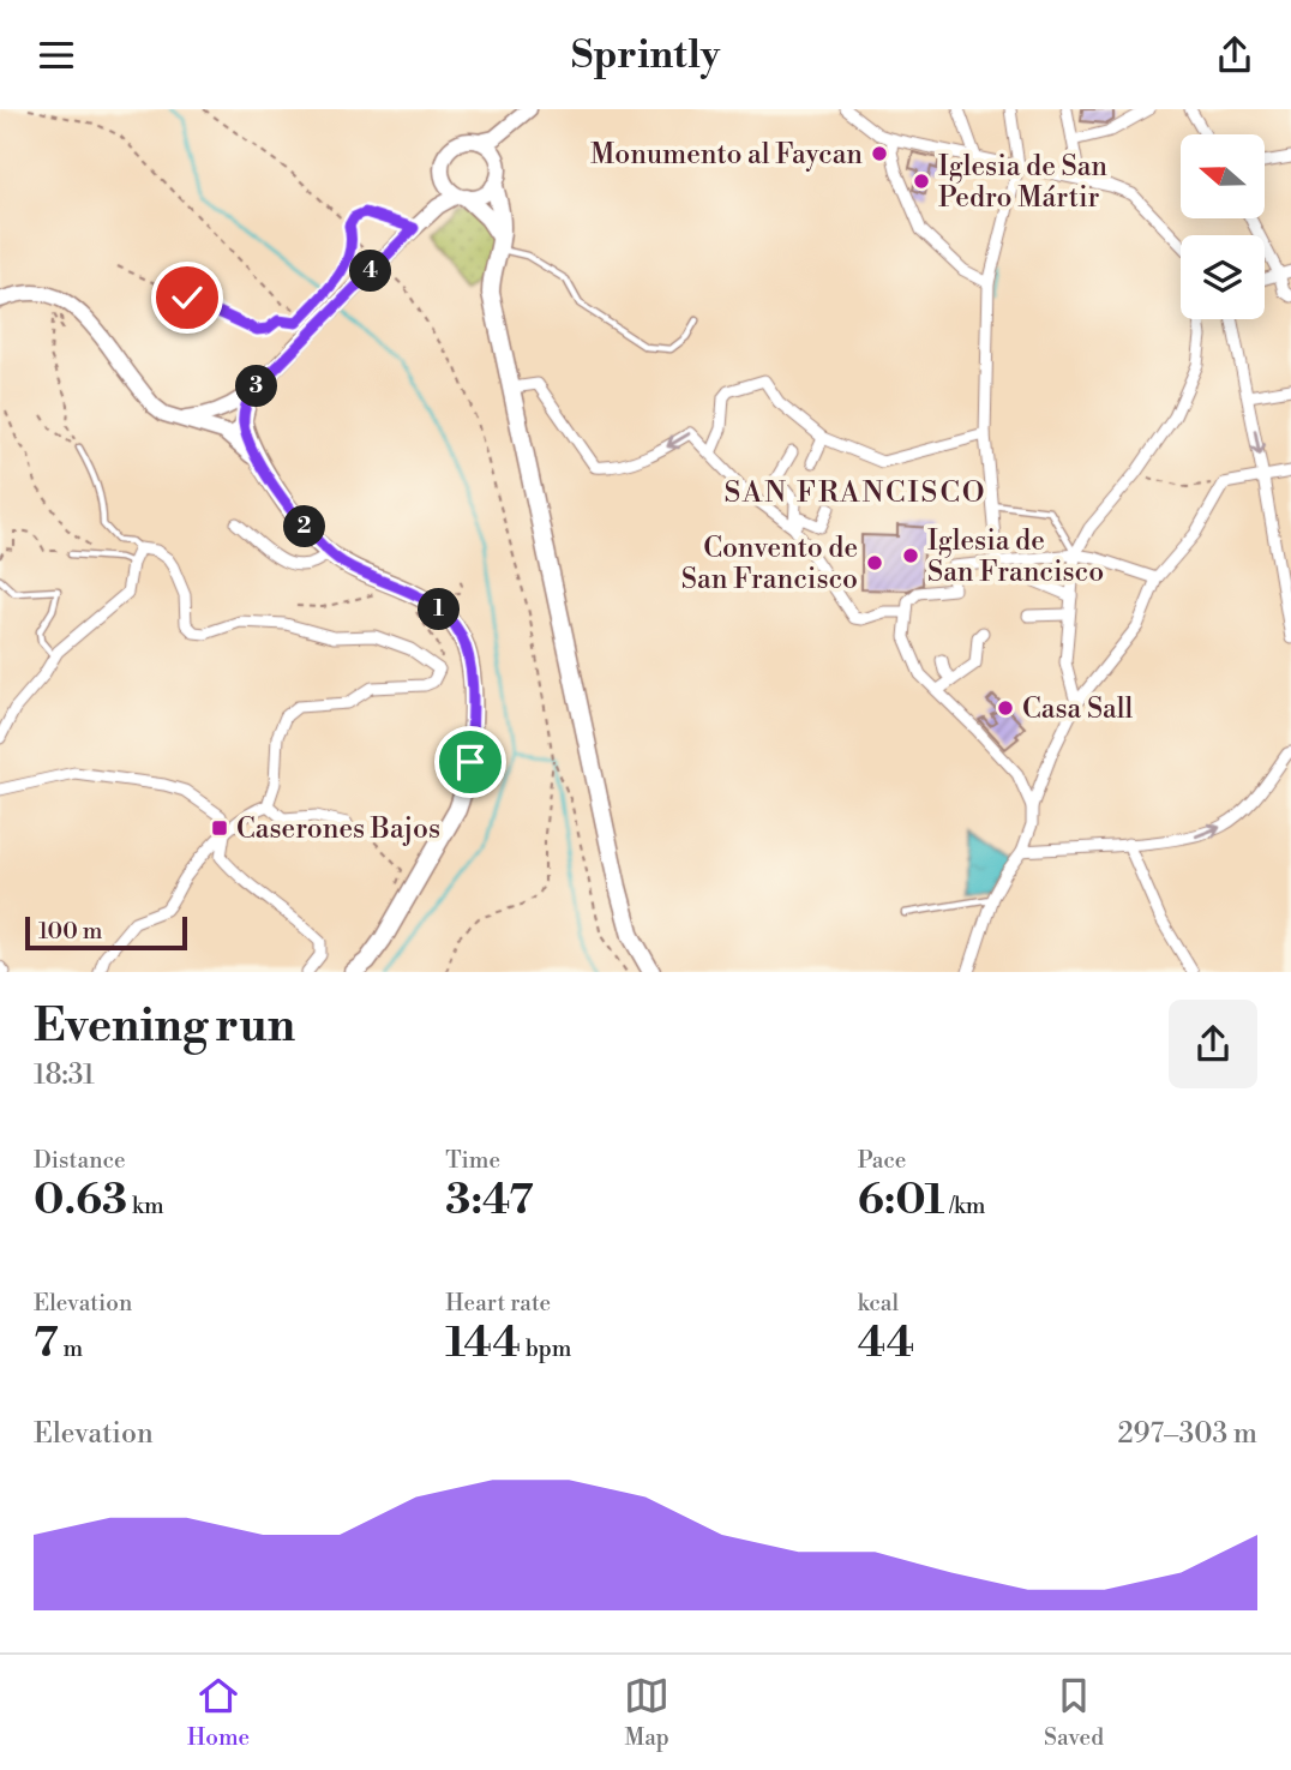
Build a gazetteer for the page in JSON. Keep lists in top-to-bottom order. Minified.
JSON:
{"districts":["SAN FRANCISCO"],"places":{"other":["Monumento al Faycan","Iglesia de San Pedro Mártir","Iglesia de San Francisco","Convento de San Francisco","Casa Sall"],"transit":["Caserones Bajos"]},"scale_bar":"100 m","north":"left","page":{"header":"Sprintly","pins":["4","3","2","1"],"scale":"100 m","heading":["Evening run","18:31"],"stats":[["Distance","0.63 km"],["Time","3:47"],["Pace","6:01 /km"],["Elevation","7 m"],["Heart rate","144 bpm"],["kcal","44"]],"chart":["Elevation","297–303 m"],"tabs":["Home","Map","Saved"]}}
